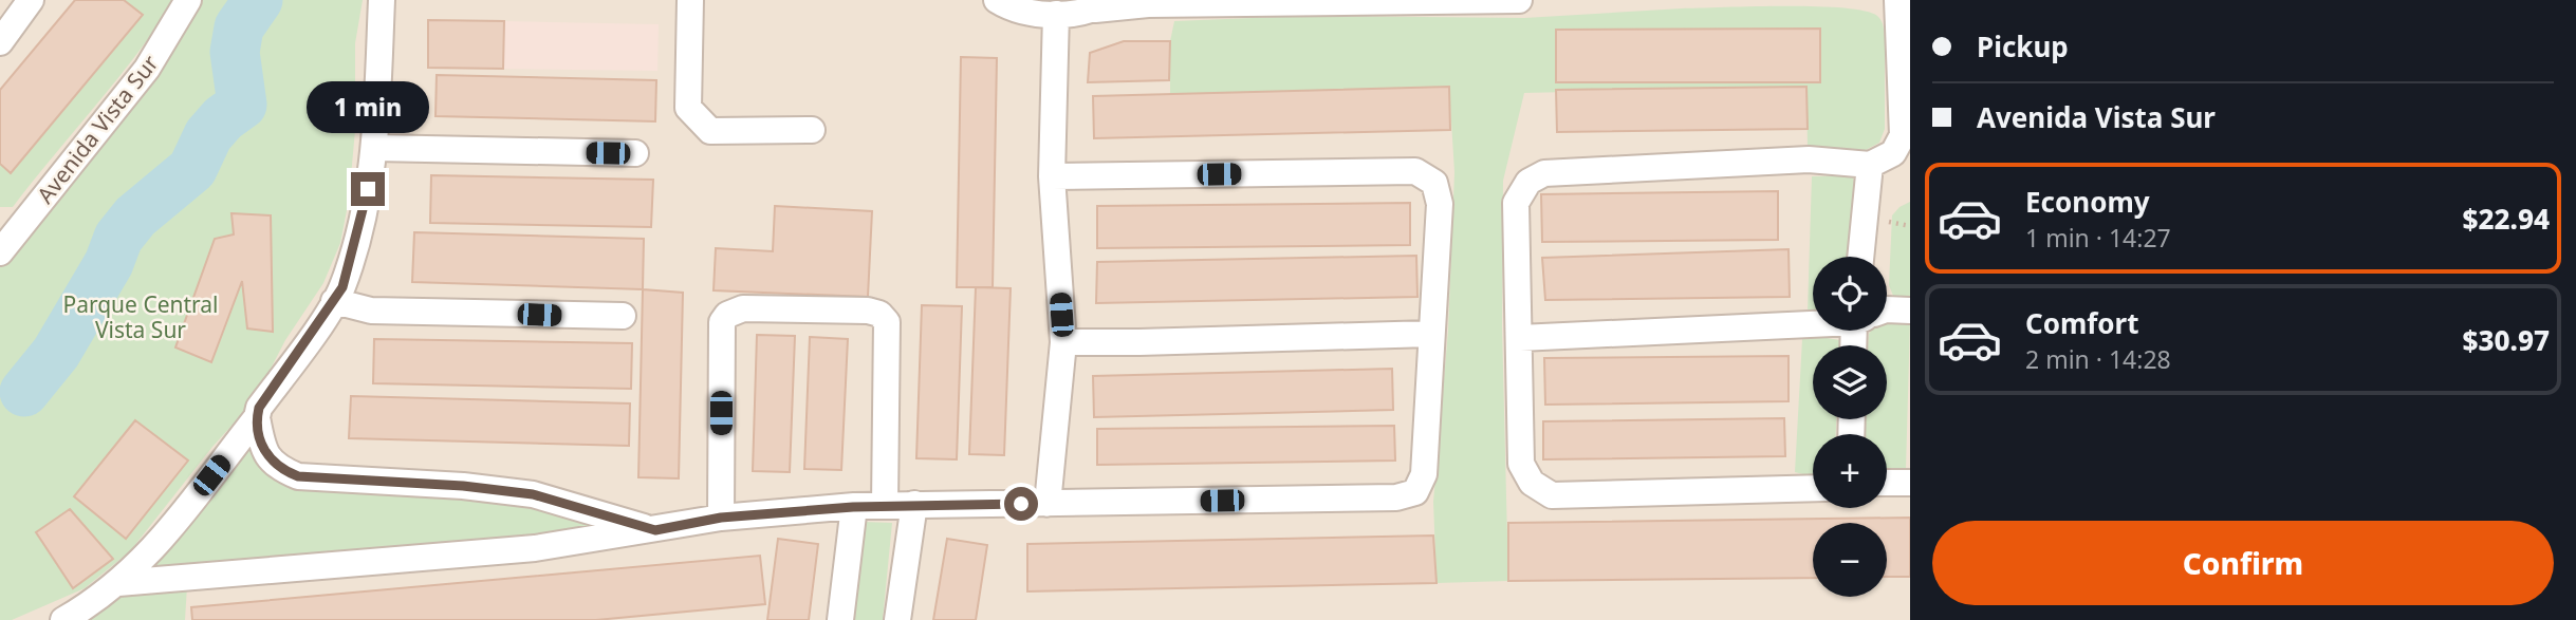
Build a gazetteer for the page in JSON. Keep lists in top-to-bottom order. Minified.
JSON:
{"streets":{"street":["Avenida Vista Sur"]},"parks":["Parque Central Vista Sur"],"page":{"banner":["Pickup","Avenida Vista Sur"],"bubble":"1 min","list":[{"name":"Economy","note":"1 min · 14:27","value":"$22.94"},{"name":"Comfort","note":"2 min · 14:28","value":"$30.97"}],"map_buttons":["+","−"],"buttons":"Confirm"}}
